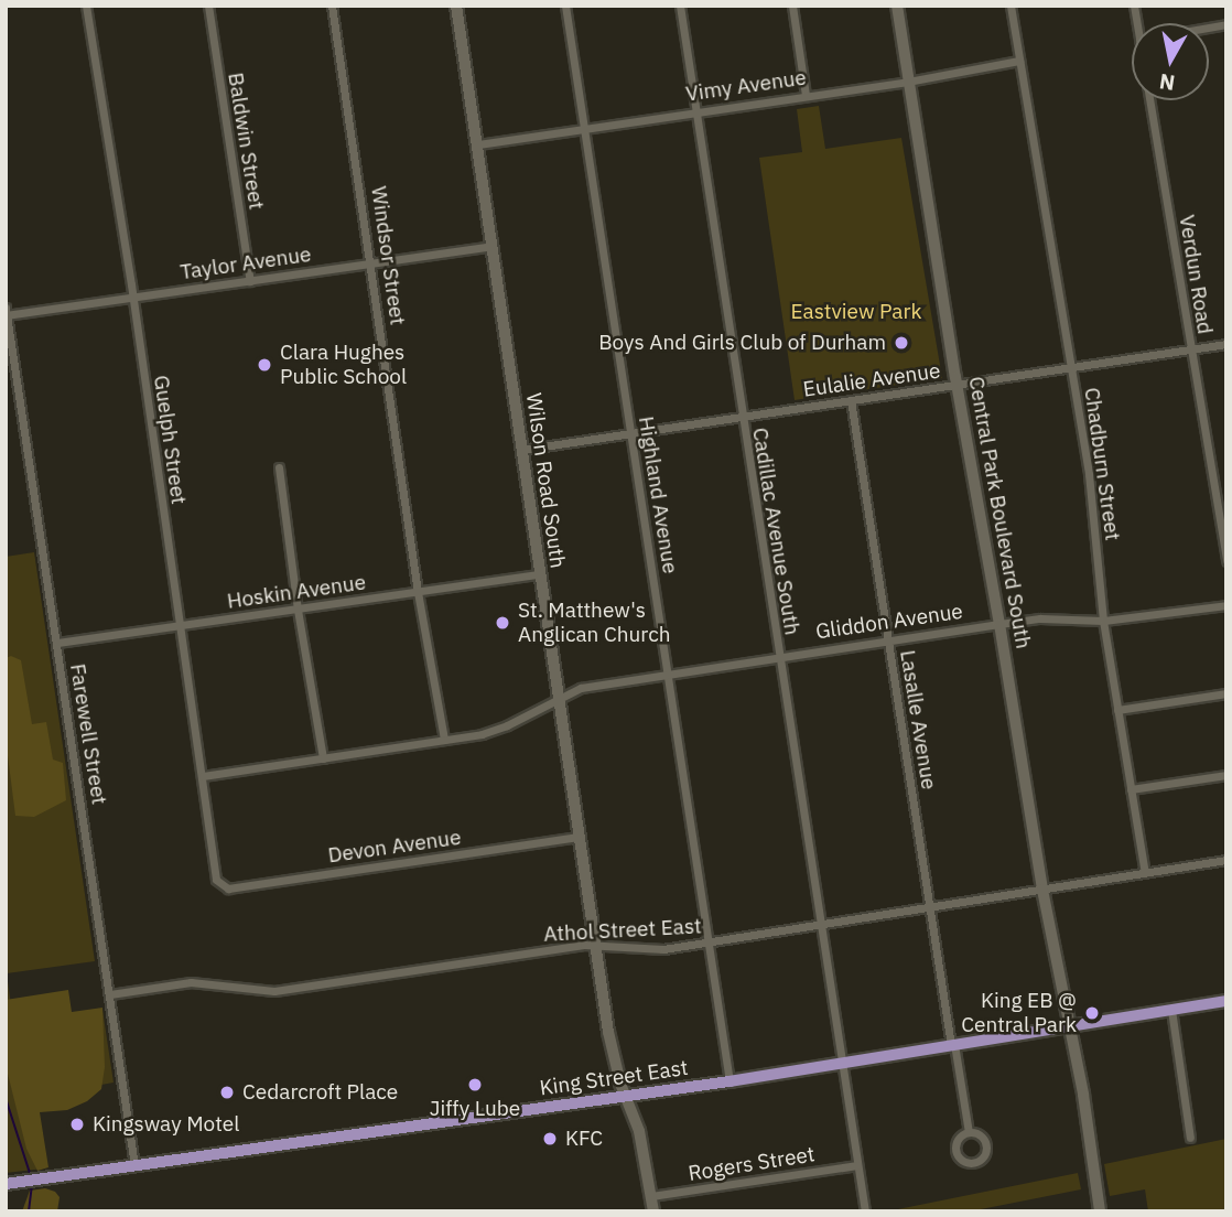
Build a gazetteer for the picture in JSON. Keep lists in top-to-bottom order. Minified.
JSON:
{"streets":{"main road":["Wilson Road South","Central Park Boulevard South","King Street East"],"street":["Vimy Avenue","Baldwin Street","Windsor Street","Taylor Avenue","Verdun Road","Eulalie Avenue","Guelph Street","Chadburn Street","Highland Avenue","Cadillac Avenue South","Hoskin Avenue","Gliddon Avenue","Lasalle Avenue","Farewell Street","Devon Avenue","Athol Street East","Rogers Street"]},"crossings":[["Vimy Avenue","Chadburn Street"],["Vimy Avenue","Wilson Road South"],["Vimy Avenue","Highland Avenue"],["Vimy Avenue","Central Park Boulevard South"],["Vimy Avenue","Cadillac Avenue South"],["Baldwin Street","Taylor Avenue"],["Windsor Street","Taylor Avenue"],["Windsor Street","Hoskin Avenue"],["Windsor Street","Gliddon Avenue"],["Taylor Avenue","Guelph Street"],["Taylor Avenue","Wilson Road South"],["Taylor Avenue","Farewell Street"],["Verdun Road","Eulalie Avenue"],["Eulalie Avenue","Chadburn Street"],["Eulalie Avenue","Wilson Road South"],["Eulalie Avenue","Highland Avenue"],["Eulalie Avenue","Central Park Boulevard South"],["Eulalie Avenue","Cadillac Avenue South"],["Eulalie Avenue","Lasalle Avenue"],["Guelph Street","Hoskin Avenue"],["Guelph Street","Gliddon Avenue"],["Guelph Street","Devon Avenue"],["Chadburn Street","Gliddon Avenue"],["Chadburn Street","Athol Street East"],["Wilson Road South","Hoskin Avenue"],["Wilson Road South","Gliddon Avenue"],["Wilson Road South","Devon Avenue"],["Wilson Road South","Athol Street East"],["Wilson Road South","King Street East"],["Wilson Road South","Rogers Street"],["Highland Avenue","Gliddon Avenue"],["Highland Avenue","Athol Street East"],["Highland Avenue","King Street East"],["Central Park Boulevard South","Gliddon Avenue"],["Central Park Boulevard South","Athol Street East"],["Central Park Boulevard South","King Street East"],["Cadillac Avenue South","Gliddon Avenue"],["Cadillac Avenue South","Athol Street East"],["Cadillac Avenue South","King Street East"],["Cadillac Avenue South","Rogers Street"],["Hoskin Avenue","Farewell Street"],["Gliddon Avenue","Lasalle Avenue"],["Lasalle Avenue","Athol Street East"],["Lasalle Avenue","King Street East"],["Farewell Street","Athol Street East"],["Farewell Street","King Street East"]],"parks":["Eastview Park"],"places":["Boys And Girls Club of Durham","Clara Hughes Public School","St. Matthew's Anglican Church","King EB @ Central Park","Jiffy Lube","Cedarcroft Place","Kingsway Motel","KFC"],"north":"bottom"}
